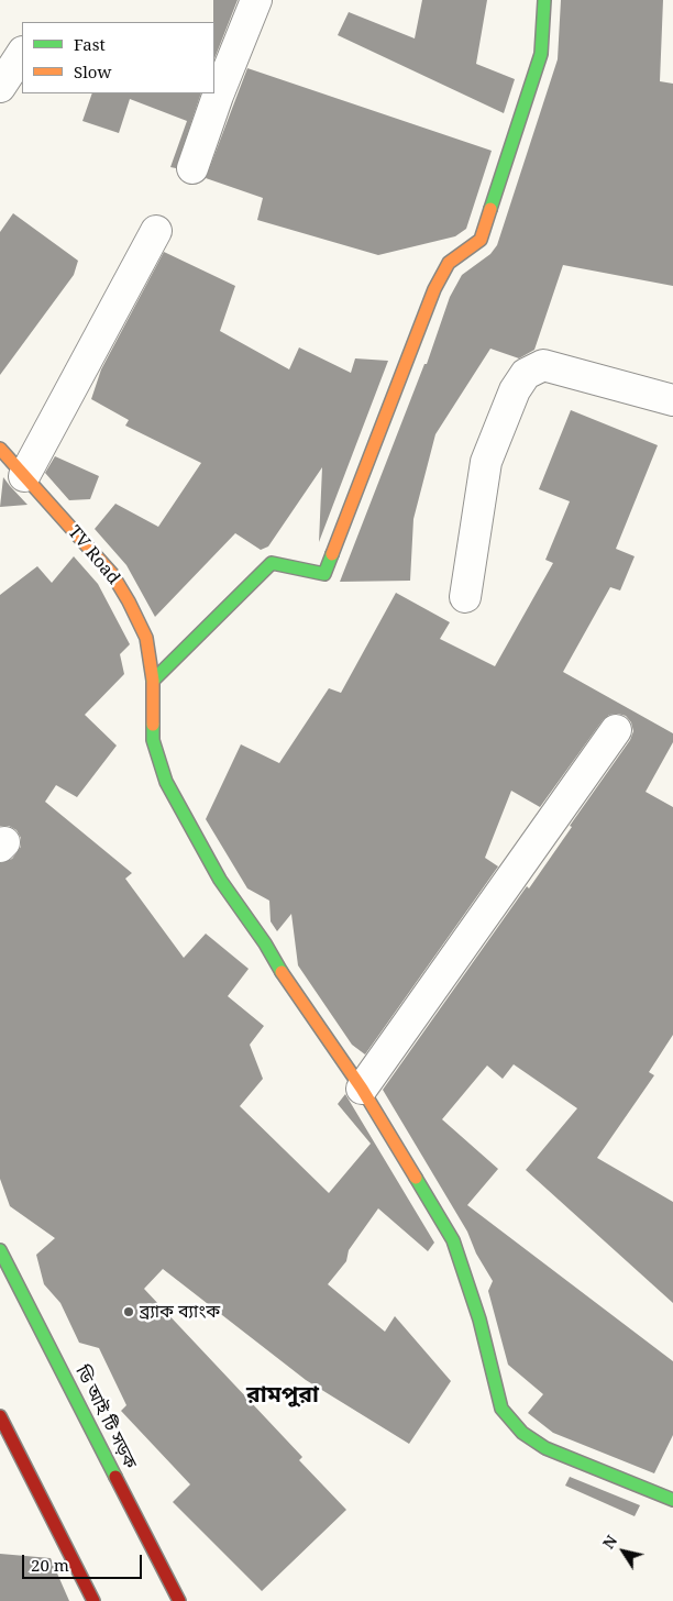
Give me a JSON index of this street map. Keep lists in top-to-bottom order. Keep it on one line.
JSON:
{"streets":{"street":["TV Road","ডি আই টি সড়ক"]},"districts":["রামপুরা"],"places":["ব্র্যাক ব্যাংক"],"legend":["Fast","Slow"],"scale_bar":"20 m","north":"top left"}
